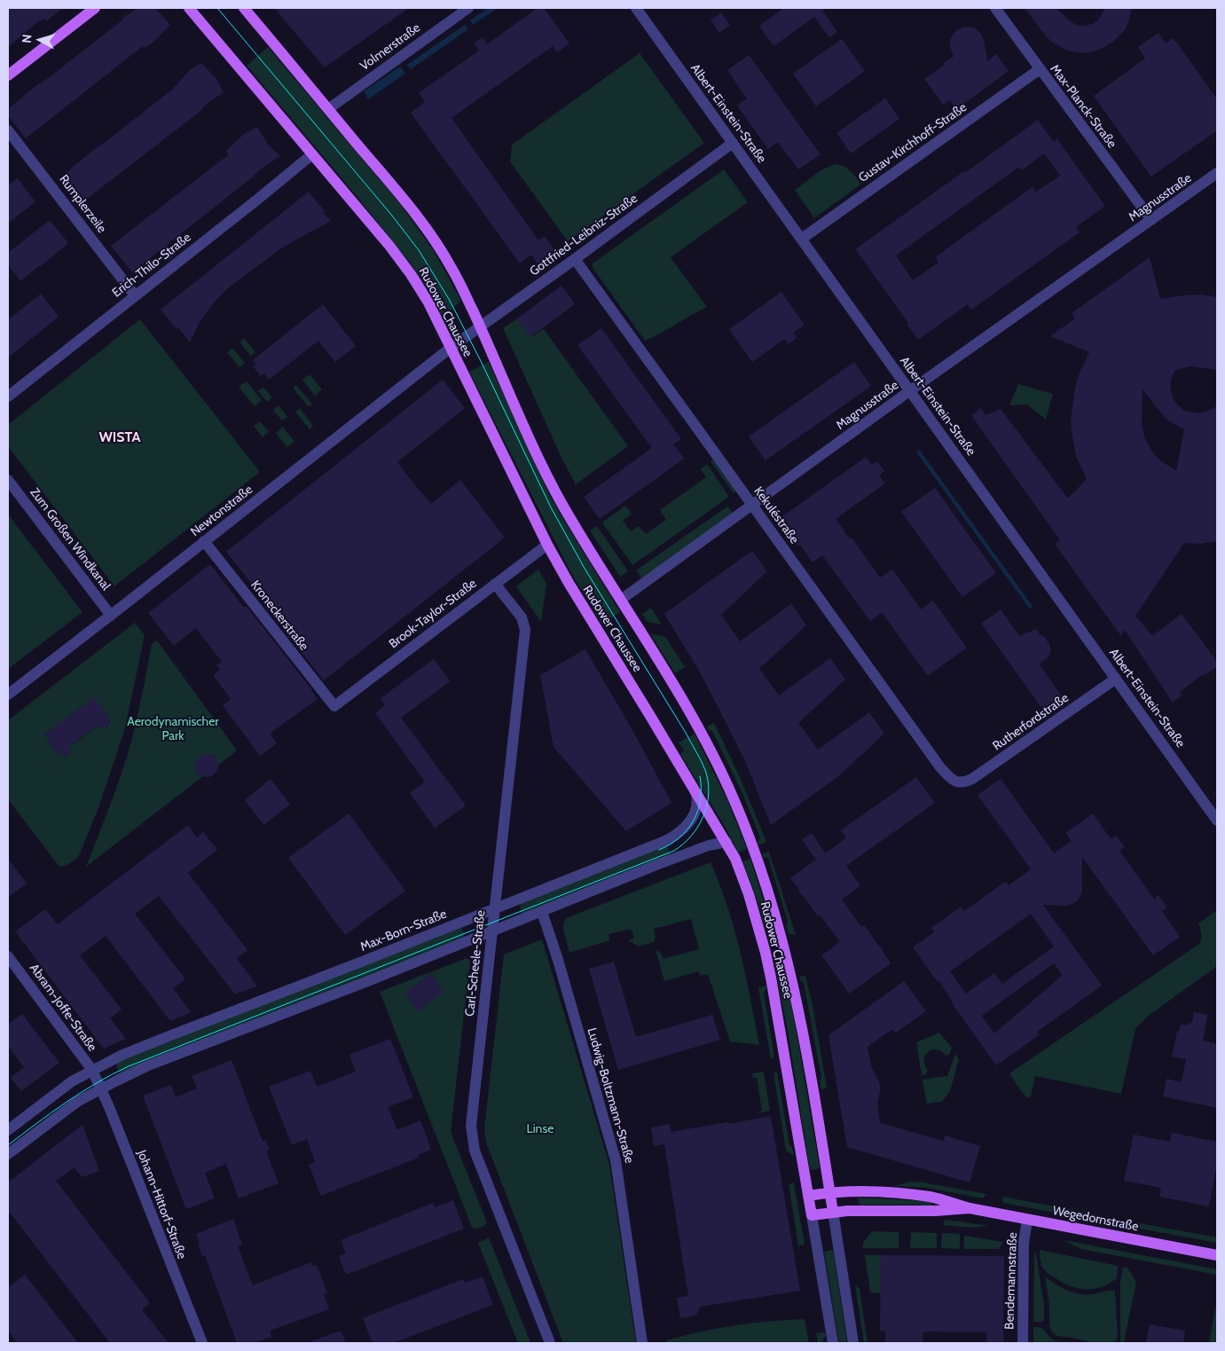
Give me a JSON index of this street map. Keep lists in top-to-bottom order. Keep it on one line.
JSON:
{"streets":{"main road":["Rudower Chaussee","Wegedornstraße"],"street":["Volmerstraße","Max-Planck-Straße","Albert-Einstein-Straße","Gustav-Kirchhoff-Straße","Magnusstraße","Rumplerzeile","Gottfried-Leibniz-Straße","Erich-Thilo-Straße","Newtonstraße","Kekuléstraße","Zum Großen Windkanal","Brook-Taylor-Straße","Kroneckerstraße","Rutherfordstraße","Max-Born-Straße","Carl-Scheele-Straße","Abram-Joffe-Straße","Ludwig-Boltzmann-Straße","Johann-Hittorf-Straße","Bendemannstraße"]},"crossings":[["Volmerstraße","Rudower Chaussee"],["Max-Planck-Straße","Gustav-Kirchhoff-Straße"],["Max-Planck-Straße","Magnusstraße"],["Albert-Einstein-Straße","Gustav-Kirchhoff-Straße"],["Albert-Einstein-Straße","Magnusstraße"],["Albert-Einstein-Straße","Gottfried-Leibniz-Straße"],["Albert-Einstein-Straße","Rutherfordstraße"],["Magnusstraße","Rudower Chaussee"],["Magnusstraße","Kekuléstraße"],["Rumplerzeile","Erich-Thilo-Straße"],["Gottfried-Leibniz-Straße","Rudower Chaussee"],["Gottfried-Leibniz-Straße","Newtonstraße"],["Gottfried-Leibniz-Straße","Kekuléstraße"],["Erich-Thilo-Straße","Rudower Chaussee"],["Rudower Chaussee","Newtonstraße"],["Rudower Chaussee","Brook-Taylor-Straße"],["Rudower Chaussee","Max-Born-Straße"],["Rudower Chaussee","Wegedornstraße"],["Newtonstraße","Zum Großen Windkanal"],["Newtonstraße","Kroneckerstraße"],["Kekuléstraße","Rutherfordstraße"],["Brook-Taylor-Straße","Kroneckerstraße"],["Brook-Taylor-Straße","Carl-Scheele-Straße"],["Max-Born-Straße","Carl-Scheele-Straße"],["Max-Born-Straße","Abram-Joffe-Straße"],["Max-Born-Straße","Johann-Hittorf-Straße"],["Abram-Joffe-Straße","Johann-Hittorf-Straße"],["Wegedornstraße","Bendemannstraße"]],"districts":["WISTA"],"parks":["Aerodynamischer Park","Linse"],"north":"left"}
